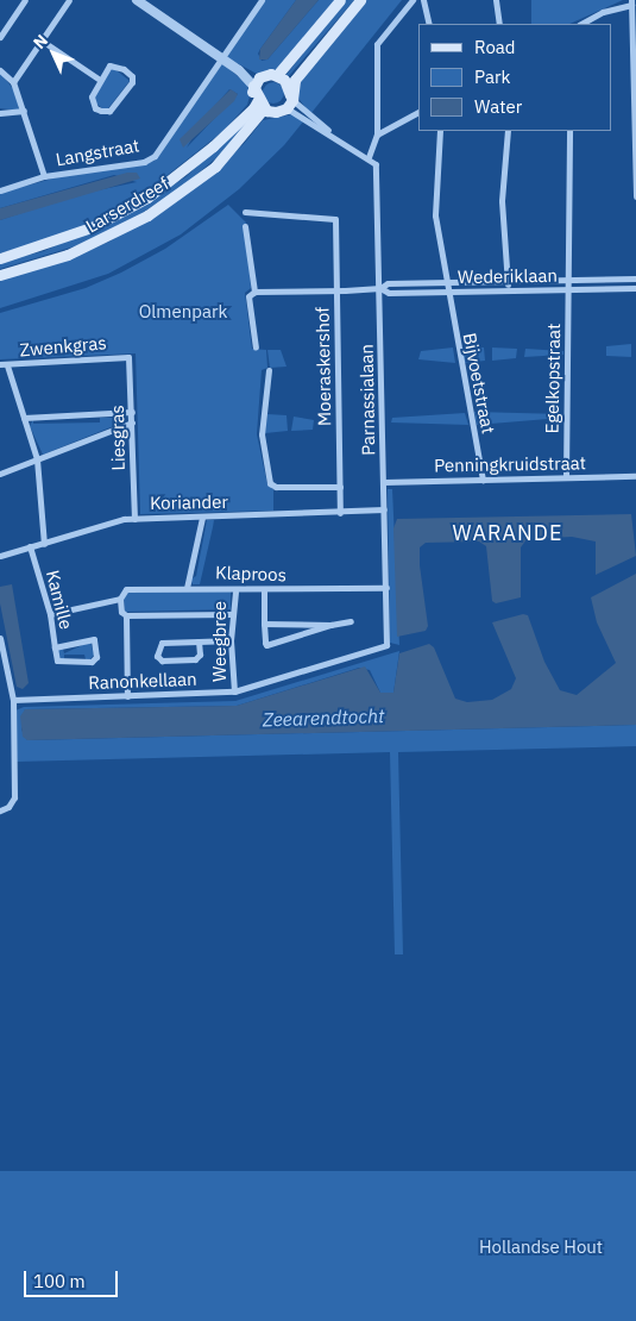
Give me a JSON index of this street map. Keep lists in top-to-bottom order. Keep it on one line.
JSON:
{"streets":{"main road":["Larserdreef"],"street":["Langstraat","Wederiklaan","Zwenkgras","Moeraskershof","Egelkopstraat","Bijvoetstraat","Parnassialaan","Liesgras","Penningkruidstraat","Koriander","Klaproos","Kamille","Weegbree","Ranonkellaan"]},"crossings":[["Wederiklaan","Moeraskershof"],["Wederiklaan","Egelkopstraat"],["Wederiklaan","Bijvoetstraat"],["Wederiklaan","Parnassialaan"],["Zwenkgras","Liesgras"],["Moeraskershof","Koriander"],["Egelkopstraat","Penningkruidstraat"],["Bijvoetstraat","Penningkruidstraat"],["Parnassialaan","Penningkruidstraat"],["Parnassialaan","Koriander"],["Parnassialaan","Klaproos"],["Parnassialaan","Ranonkellaan"],["Liesgras","Koriander"],["Koriander","Kamille"],["Klaproos","Kamille"],["Klaproos","Weegbree"],["Weegbree","Ranonkellaan"]],"districts":["WARANDE"],"water":["Zeearendtocht"],"parks":["Olmenpark","Hollandse Hout"],"legend":["Road","Park","Water"],"scale_bar":"100 m","north":"top left"}
